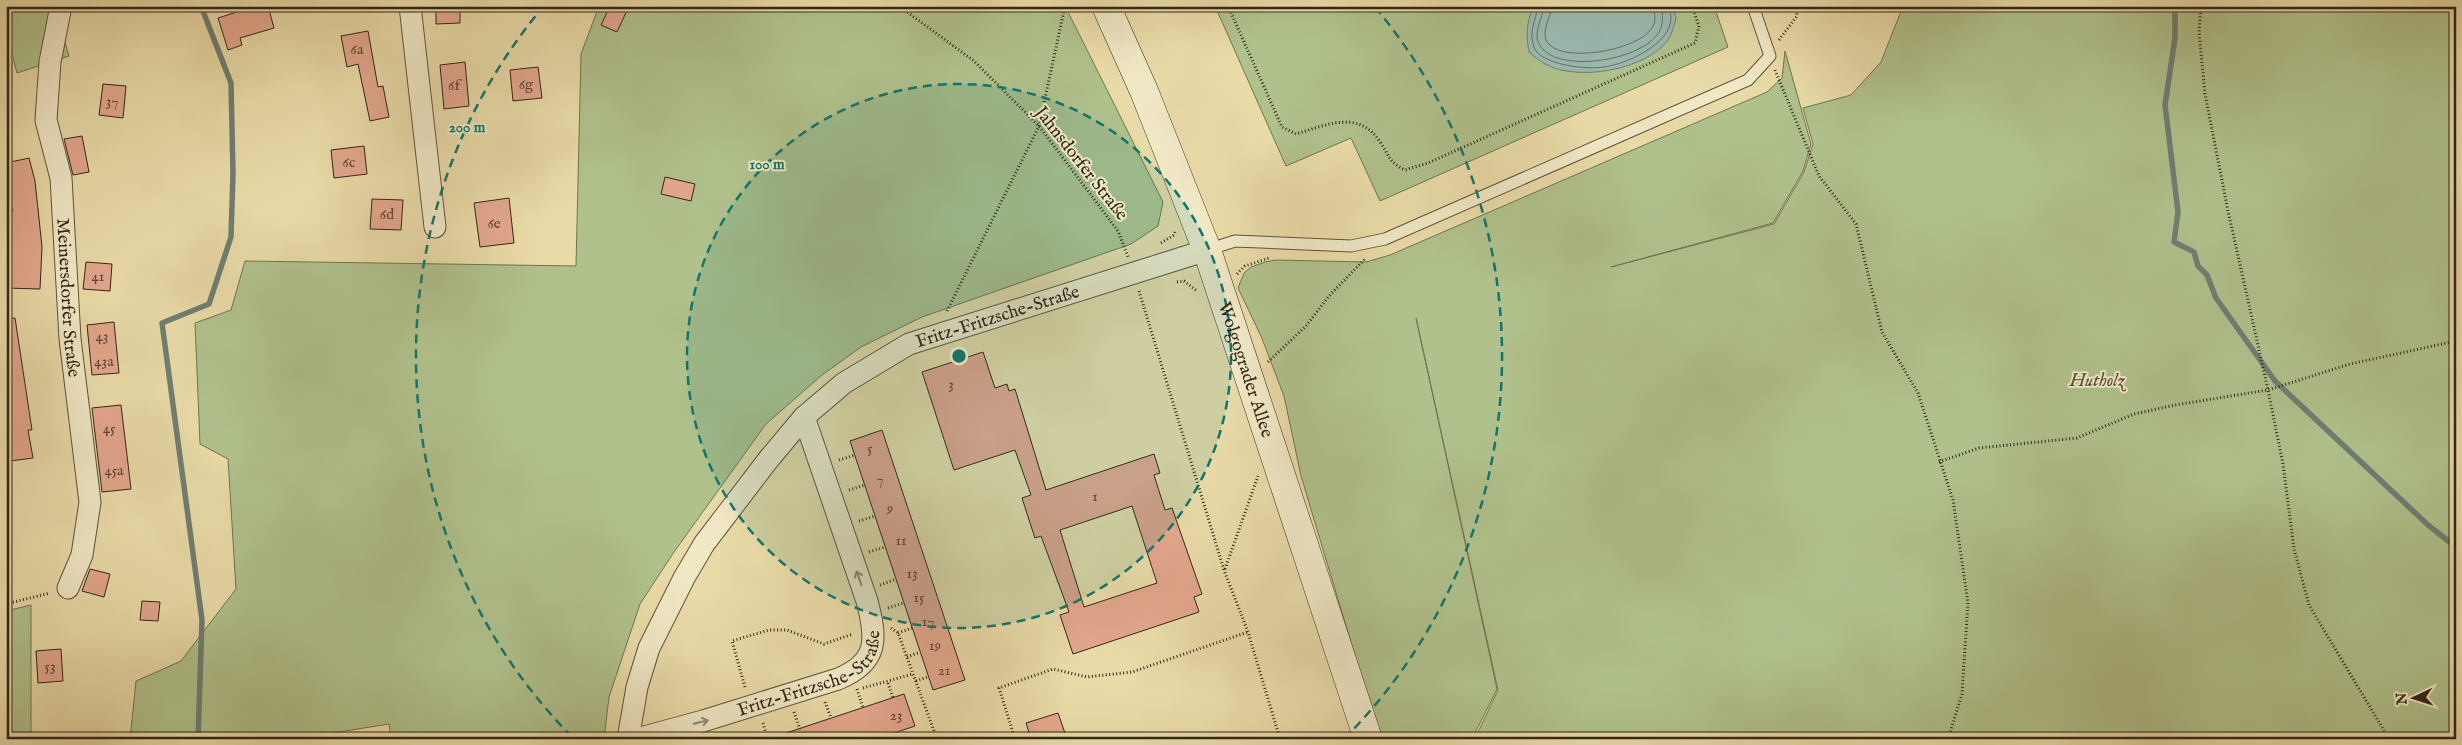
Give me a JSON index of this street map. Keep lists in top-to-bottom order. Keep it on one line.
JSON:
{"streets":{"main road":["Wolgograder Allee"],"street":["Meinersdorfer Straße","Fritz-Fritzsche-Straße"],"path":["Jahnsdorfer Straße"]},"crossings":[["Jahnsdorfer Straße","Fritz-Fritzsche-Straße"],["Fritz-Fritzsche-Straße","Wolgograder Allee"]],"parks":["Hutholz"],"house_numbers":["6a","6g","6f","37","6c","6d","6e","41","43","43a","3","45","5","45a","7","1","9","11","13","15","17","19","53","21","23"],"north":"left","rings":["200 m","100 m"]}
